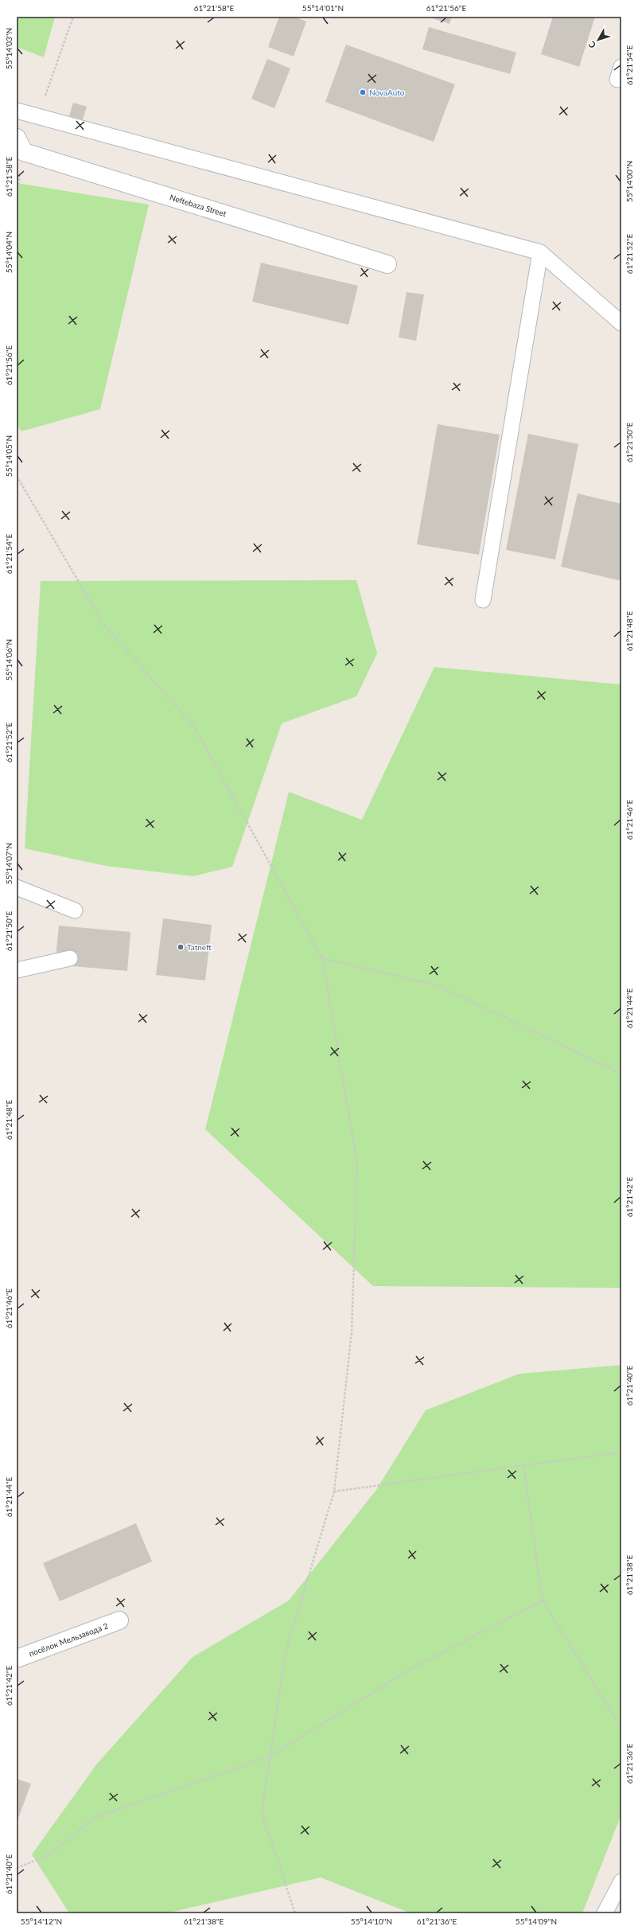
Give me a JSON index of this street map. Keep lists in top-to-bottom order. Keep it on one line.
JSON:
{"streets":{"street":["Neftebaza Street","посёлок Мельзавода 2"]},"places":["NovaAuto","Tatneft"],"north":"bottom left","coordinates":["61°21'58\"E","55°14'01\"N","61°21'56\"E","55°14'03\"N","61°21'54\"E","55°14'00\"N","55°14'04\"N","61°21'52\"E","61°21'50\"E","55°14'05\"N","61°21'48\"E","55°14'06\"N","61°21'46\"E","55°14'07\"N","61°21'44\"E","61°21'42\"E","61°21'40\"E","61°21'38\"E","61°21'36\"E","55°14'12\"N","55°14'10\"N","55°14'09\"N"]}
